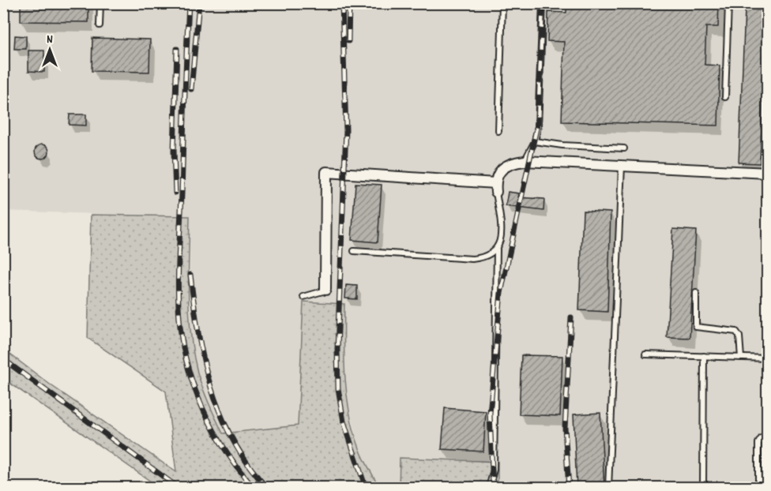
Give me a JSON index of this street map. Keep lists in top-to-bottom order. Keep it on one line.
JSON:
{"north":"top"}
